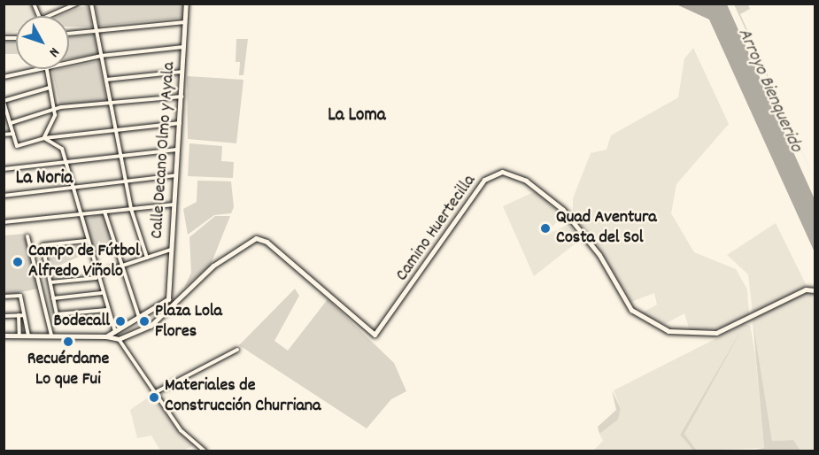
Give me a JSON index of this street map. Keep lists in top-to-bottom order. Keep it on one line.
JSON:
{"streets":{"street":["Calle Decano Olmo y Ayala","Camino Huertecilla"]},"districts":["La Loma","La Noria"],"water":["Arroyo Bienquerido"],"places":["Quad Aventura Costa del Sol","Campo de Fútbol Alfredo Viñolo","Bodecall","Plaza Lola Flores","Recuérdame Lo que Fui","Materiales de Construcción Churriana"],"north":"bottom right"}
